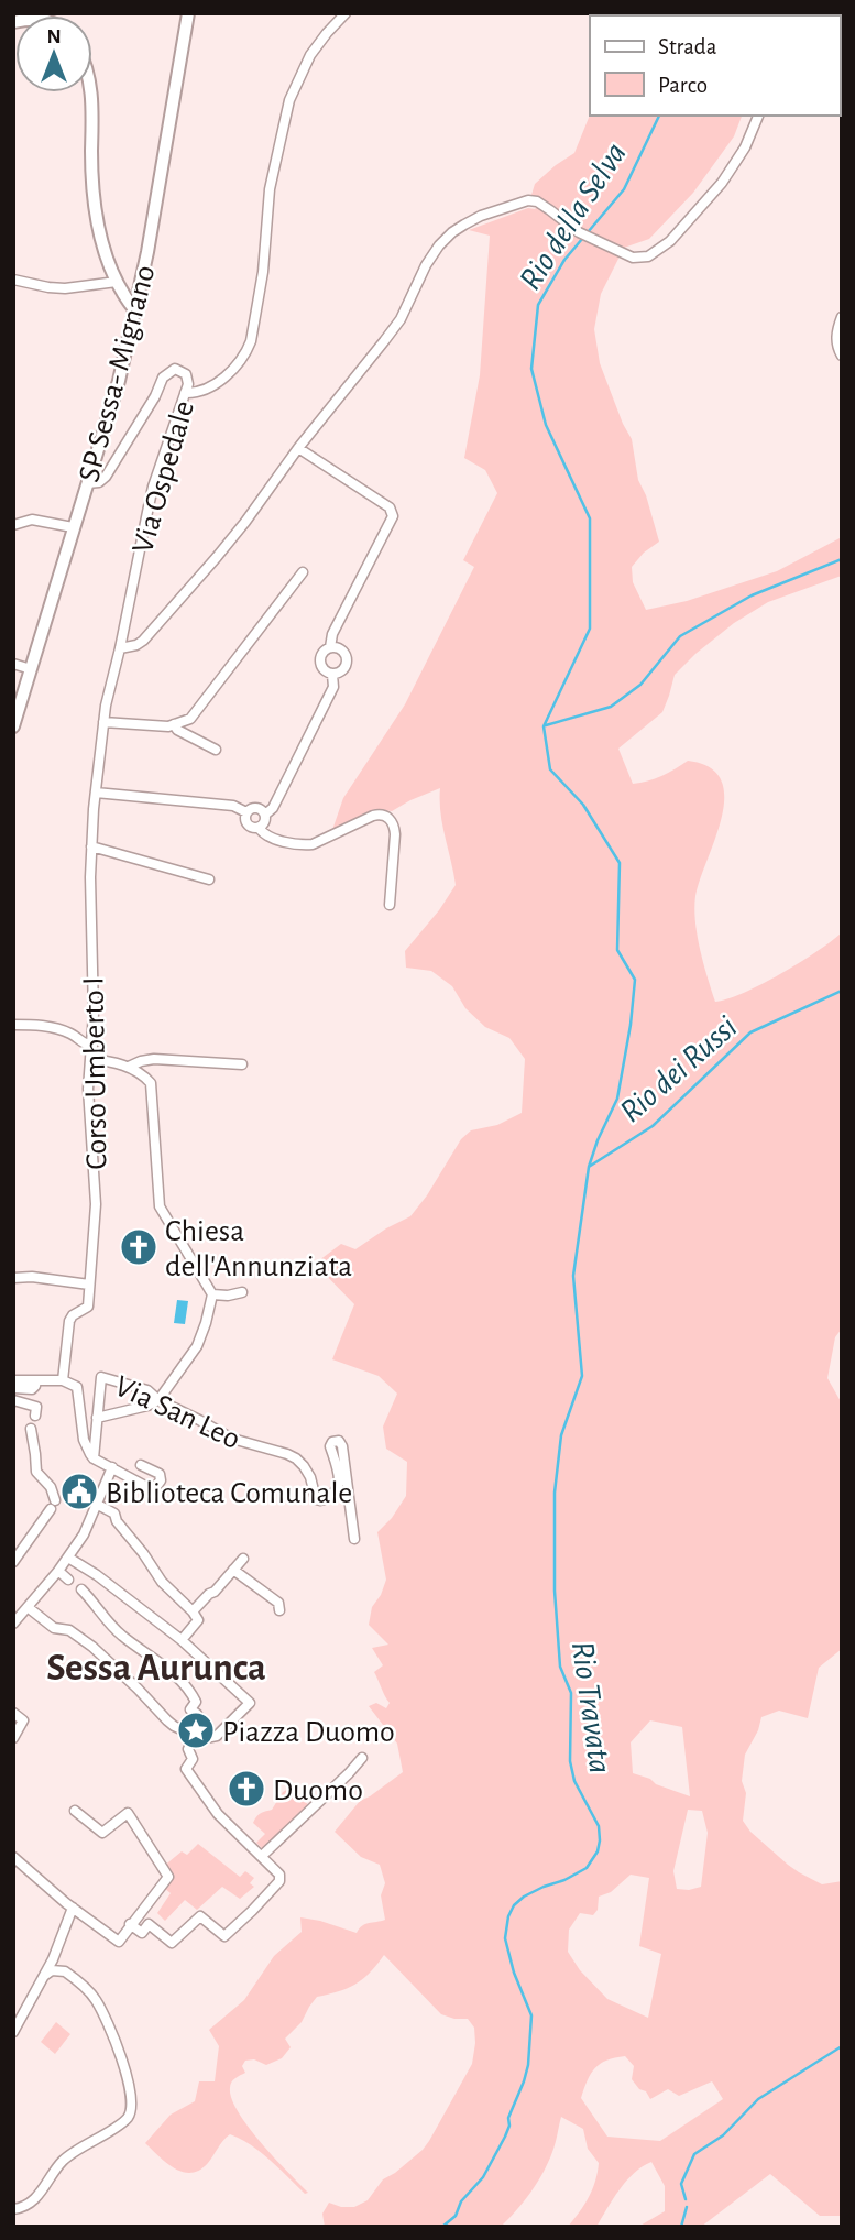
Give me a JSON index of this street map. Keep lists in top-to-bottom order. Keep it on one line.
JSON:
{"streets":{"street":["SP Sessa- Mignano","Via Ospedale","Corso Umberto I","Via San Leo"]},"crossings":[["SP Sessa- Mignano","Via Ospedale"],["Via Ospedale","Corso Umberto I"]],"districts":["Sessa Aurunca"],"water":["Rio della Selva","Rio dei Russi","Rio Travata"],"places":{"church":["Chiesa dell'Annunziata","Duomo"],"public building":["Biblioteca Comunale"],"place":["Piazza Duomo"]},"legend":["Strada","Parco"],"north":"top"}
